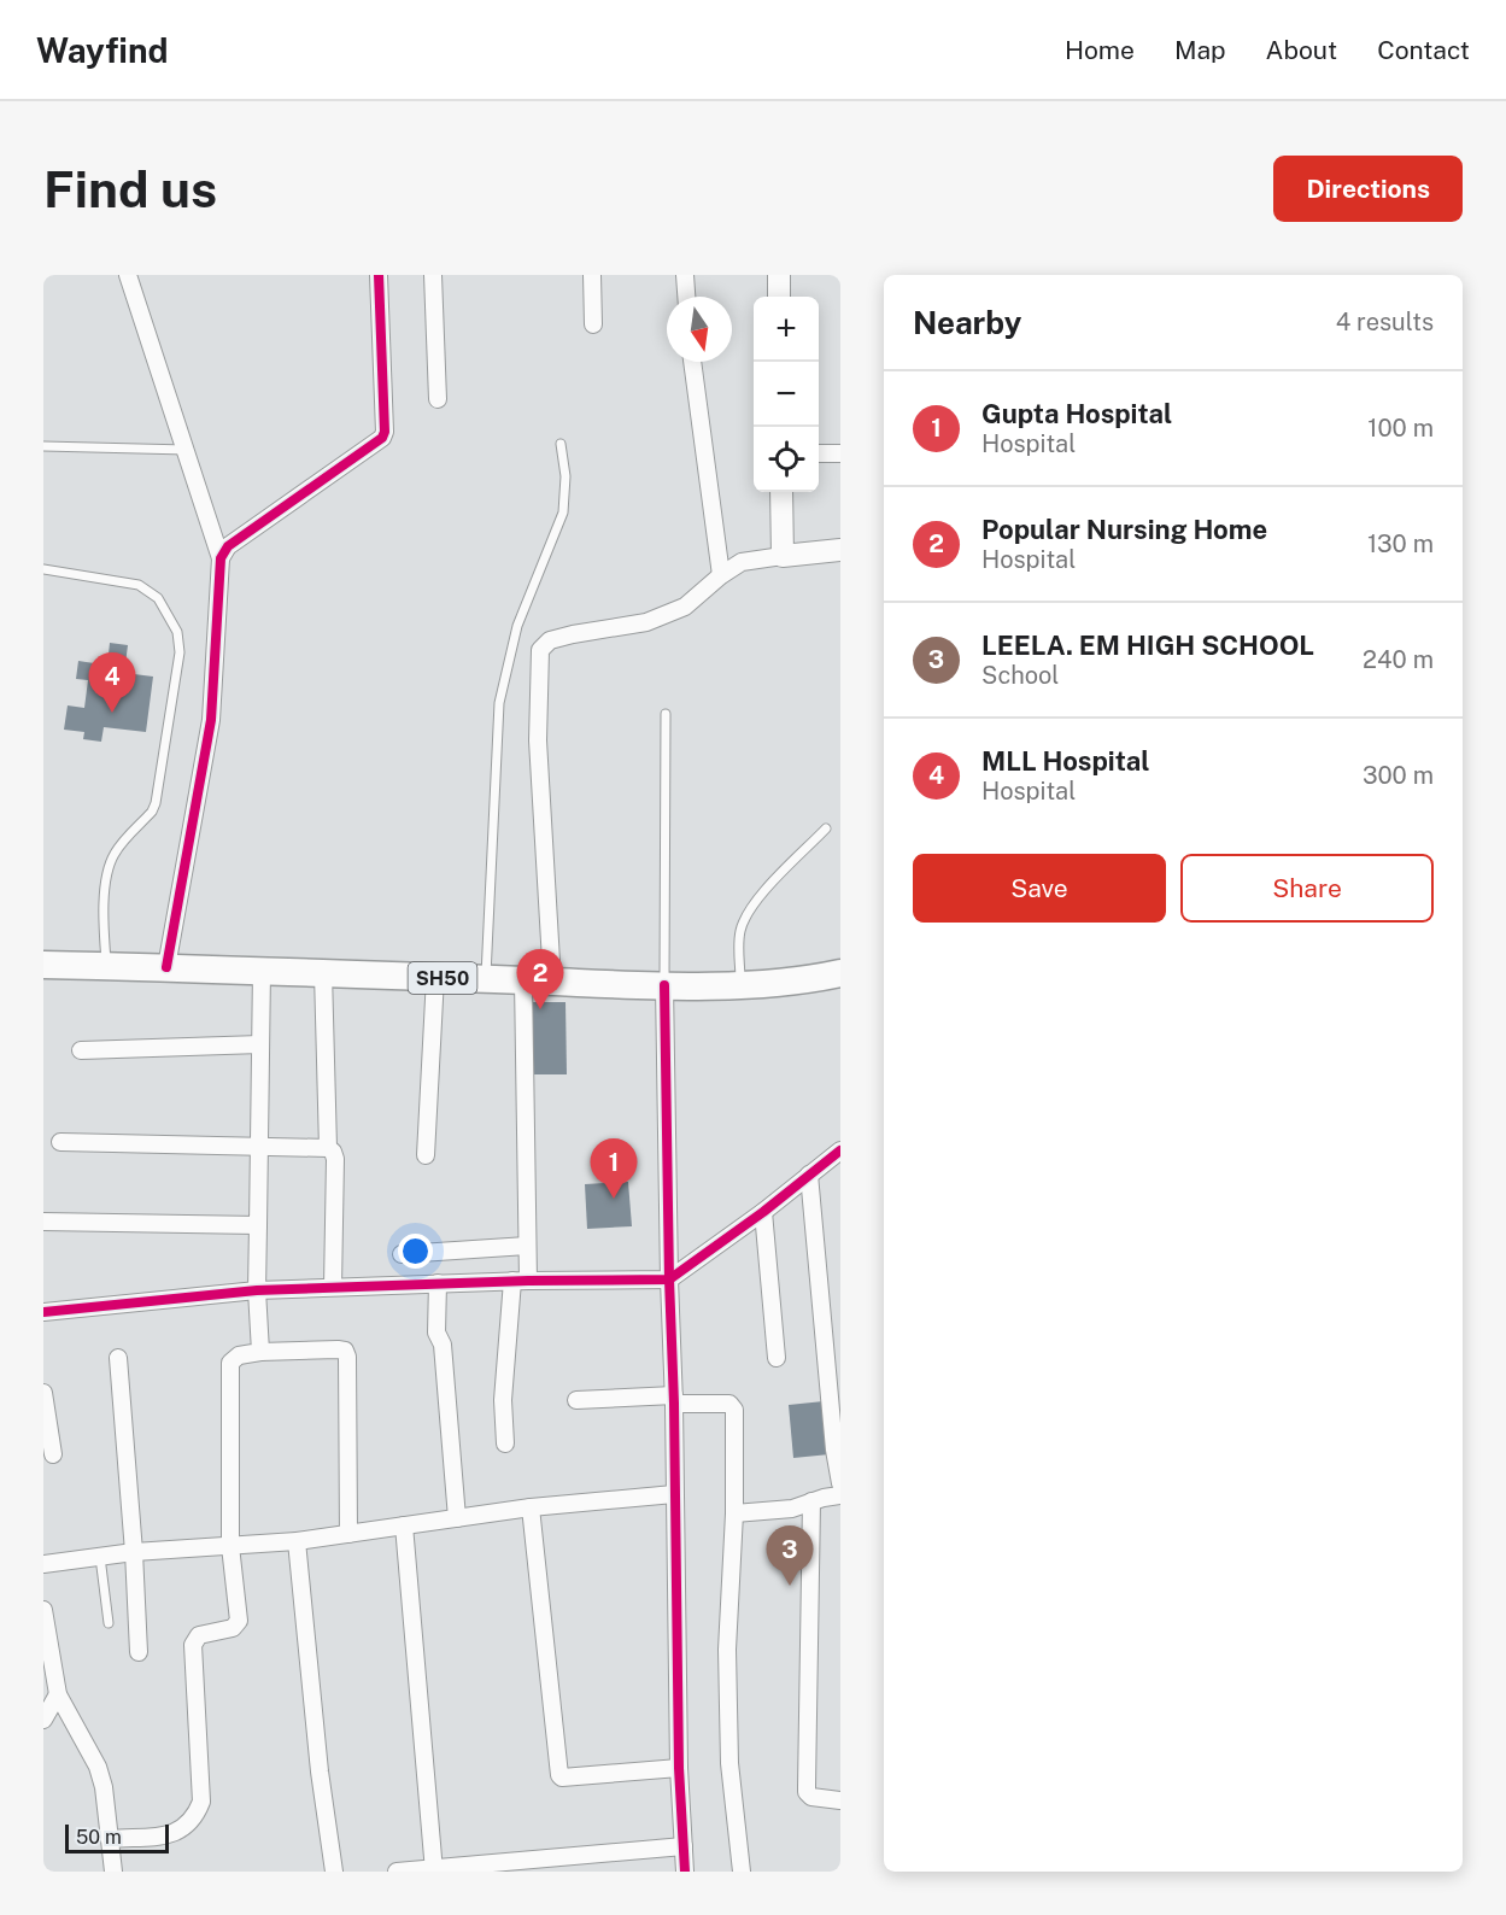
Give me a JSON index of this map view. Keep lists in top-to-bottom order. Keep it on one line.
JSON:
{"streets":{"main road":["SH50"]},"scale_bar":"50 m","north":"bottom","page":{"header":"Wayfind","nav":["Home","Map","About","Contact"],"buttons":["Directions",["Save","Share"]],"title":"Find us","heading":["Nearby","4 results"],"map_buttons":["+","−"],"list":[{"mark":"1","name":"Gupta Hospital","note":"Hospital","value":"100 m"},{"mark":"2","name":"Popular Nursing Home","note":"Hospital","value":"130 m"},{"mark":"3","name":"LEELA. EM HIGH SCHOOL","note":"School","value":"240 m"},{"mark":"4","name":"MLL Hospital","note":"Hospital","value":"300 m"}],"pins":["4","2","1","3"],"scale":"50 m"}}
